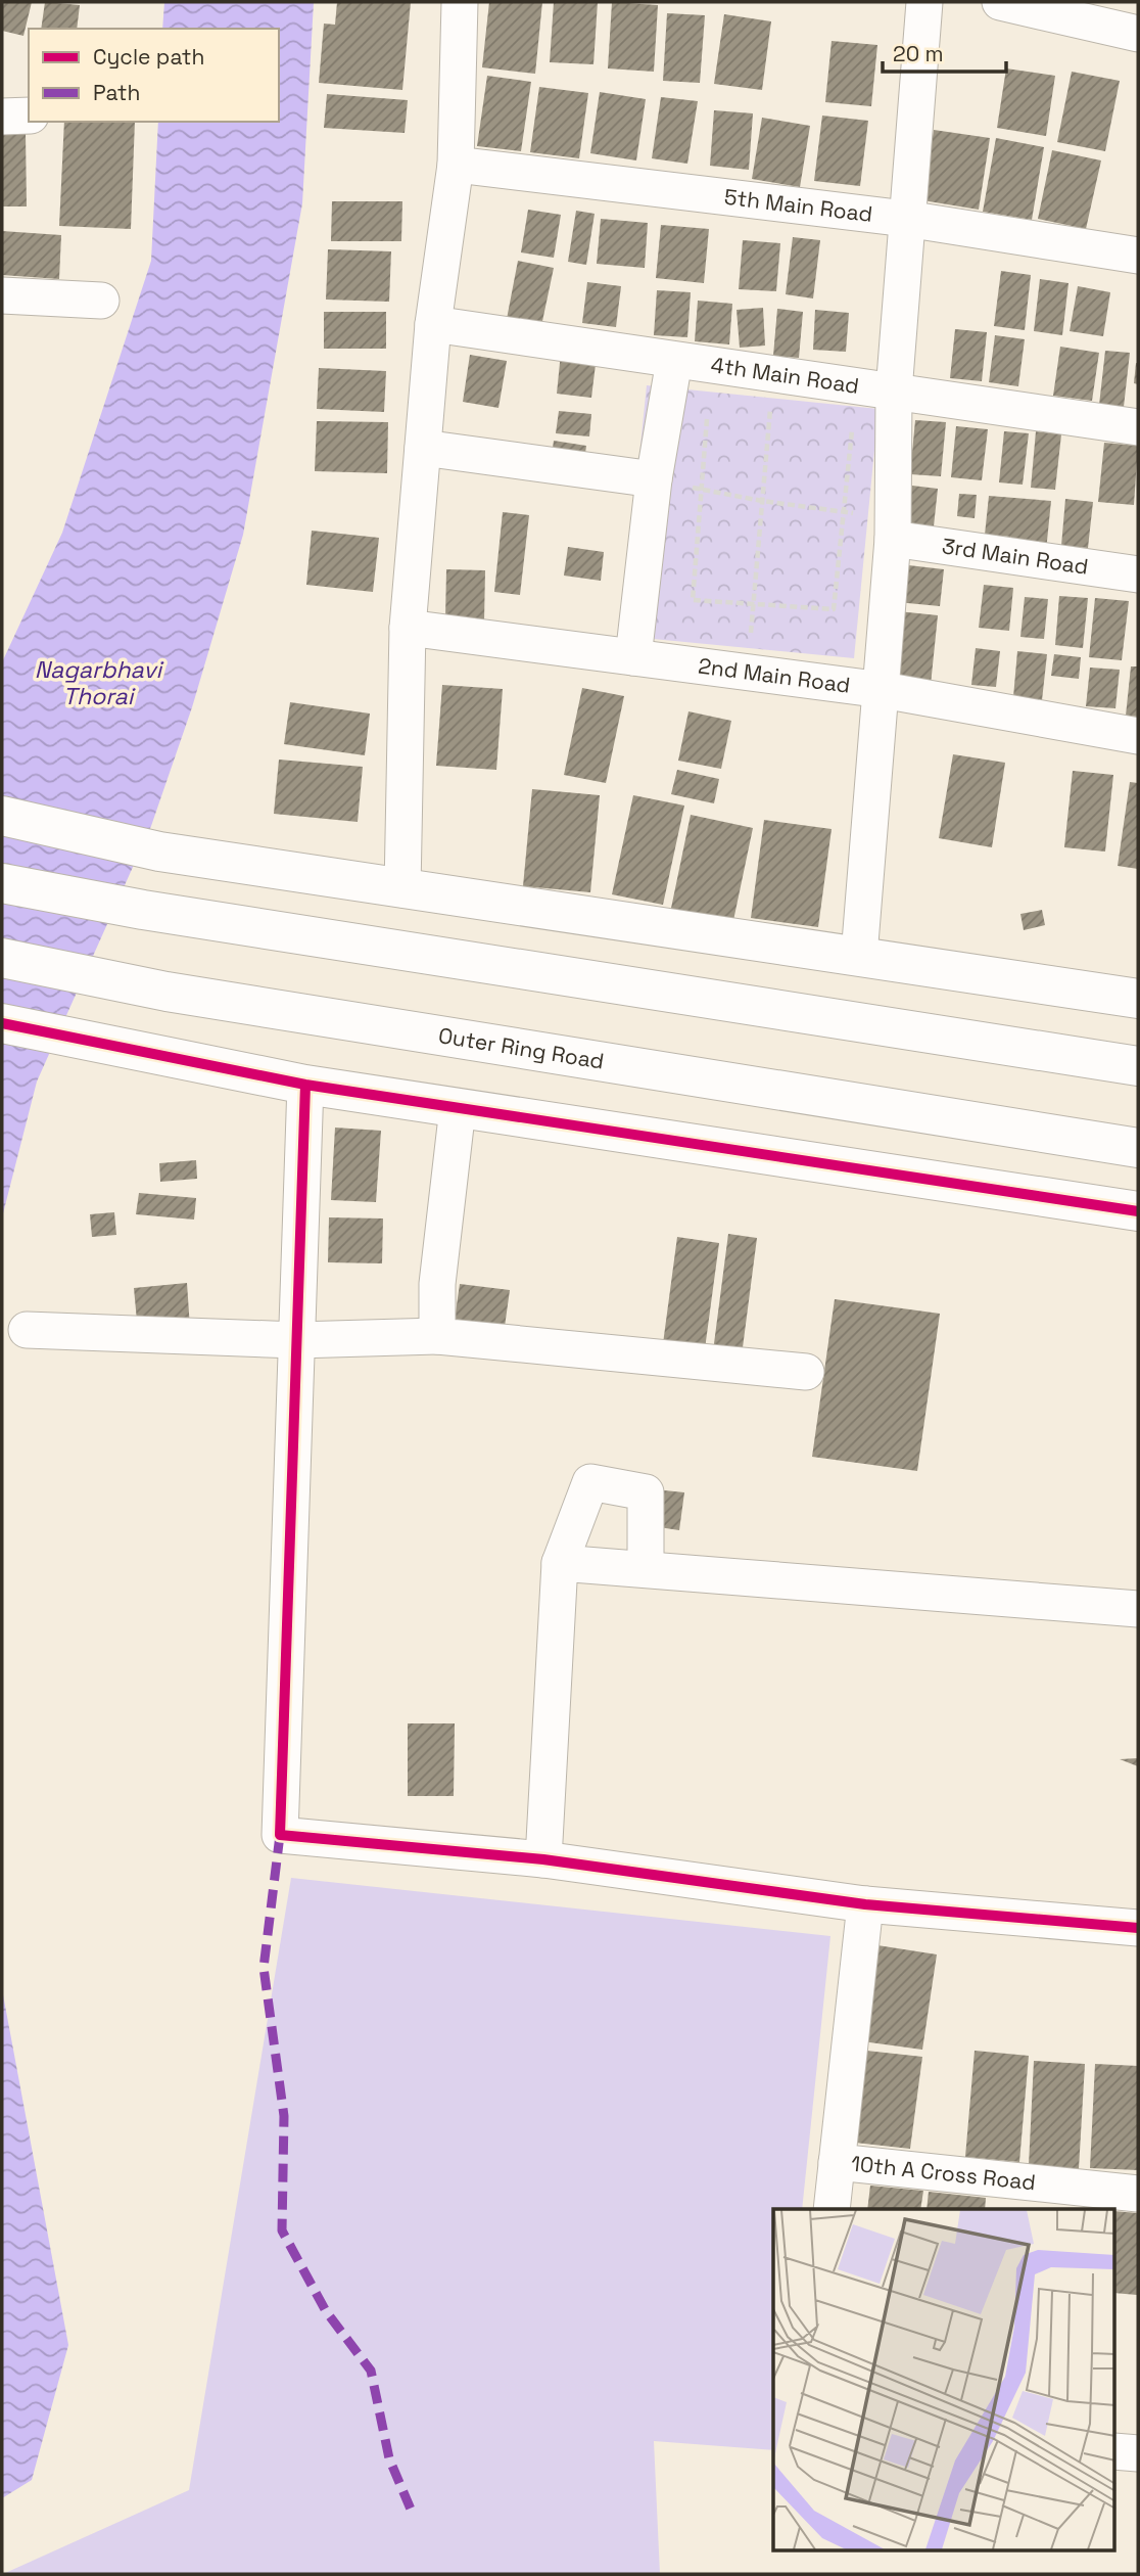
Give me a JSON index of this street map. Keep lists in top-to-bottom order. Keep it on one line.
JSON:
{"streets":{"main road":["Outer Ring Road"],"street":["5th Main Road","4th Main Road","3rd Main Road","2nd Main Road","10th A Cross Road"]},"water":["Nagarbhavi Thorai"],"legend":["Cycle path","Path"],"scale_bar":"20 m"}
